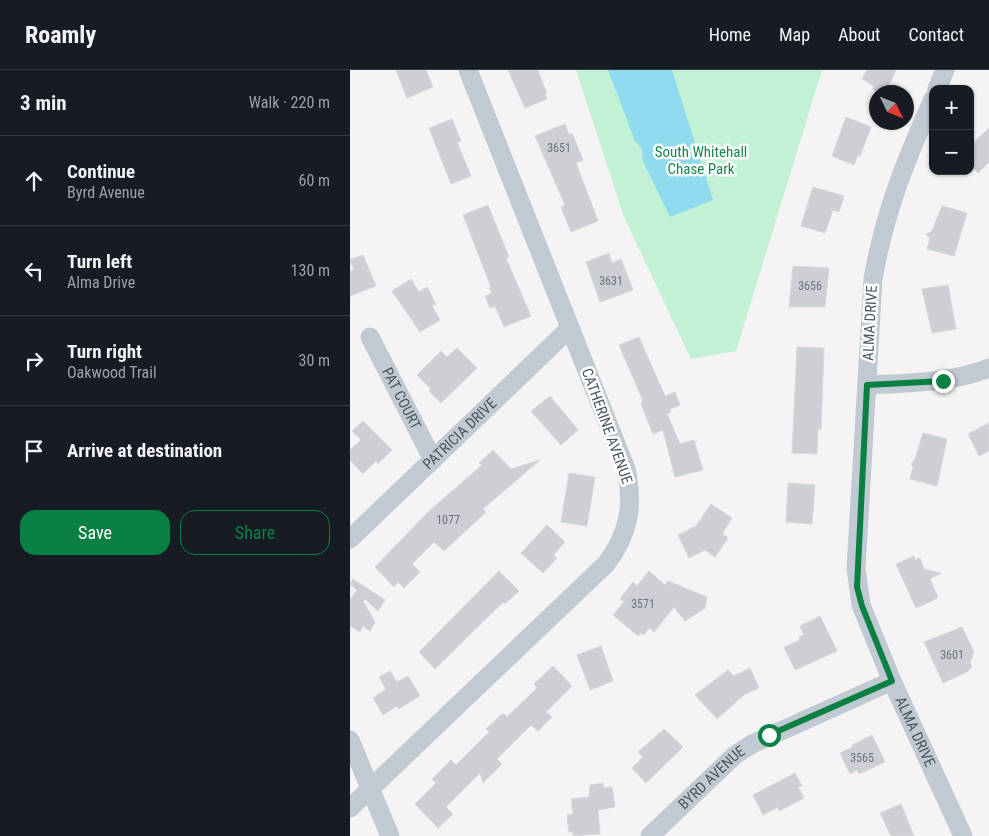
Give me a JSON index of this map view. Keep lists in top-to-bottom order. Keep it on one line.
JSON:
{"streets":{"street":["ALMA DRIVE","PAT COURT","CATHERINE AVENUE","PATRICIA DRIVE","BYRD AVENUE"]},"crossings":[["ALMA DRIVE","BYRD AVENUE"],["PAT COURT","PATRICIA DRIVE"],["CATHERINE AVENUE","PATRICIA DRIVE"]],"parks":["South Whitehall Chase Park"],"house_numbers":["3651","3631","3656","1077","3571","3601","3565"],"north":"bottom right","page":{"header":"Roamly","nav":["Home","Map","About","Contact"],"heading":["3 min","Walk · 220 m"],"map_buttons":["+","−"],"list":[["Continue","Byrd Avenue","60 m"],["Turn left","Alma Drive","130 m"],["Turn right","Oakwood Trail","30 m"],"Arrive at destination"],"buttons":["Save","Share"]}}
